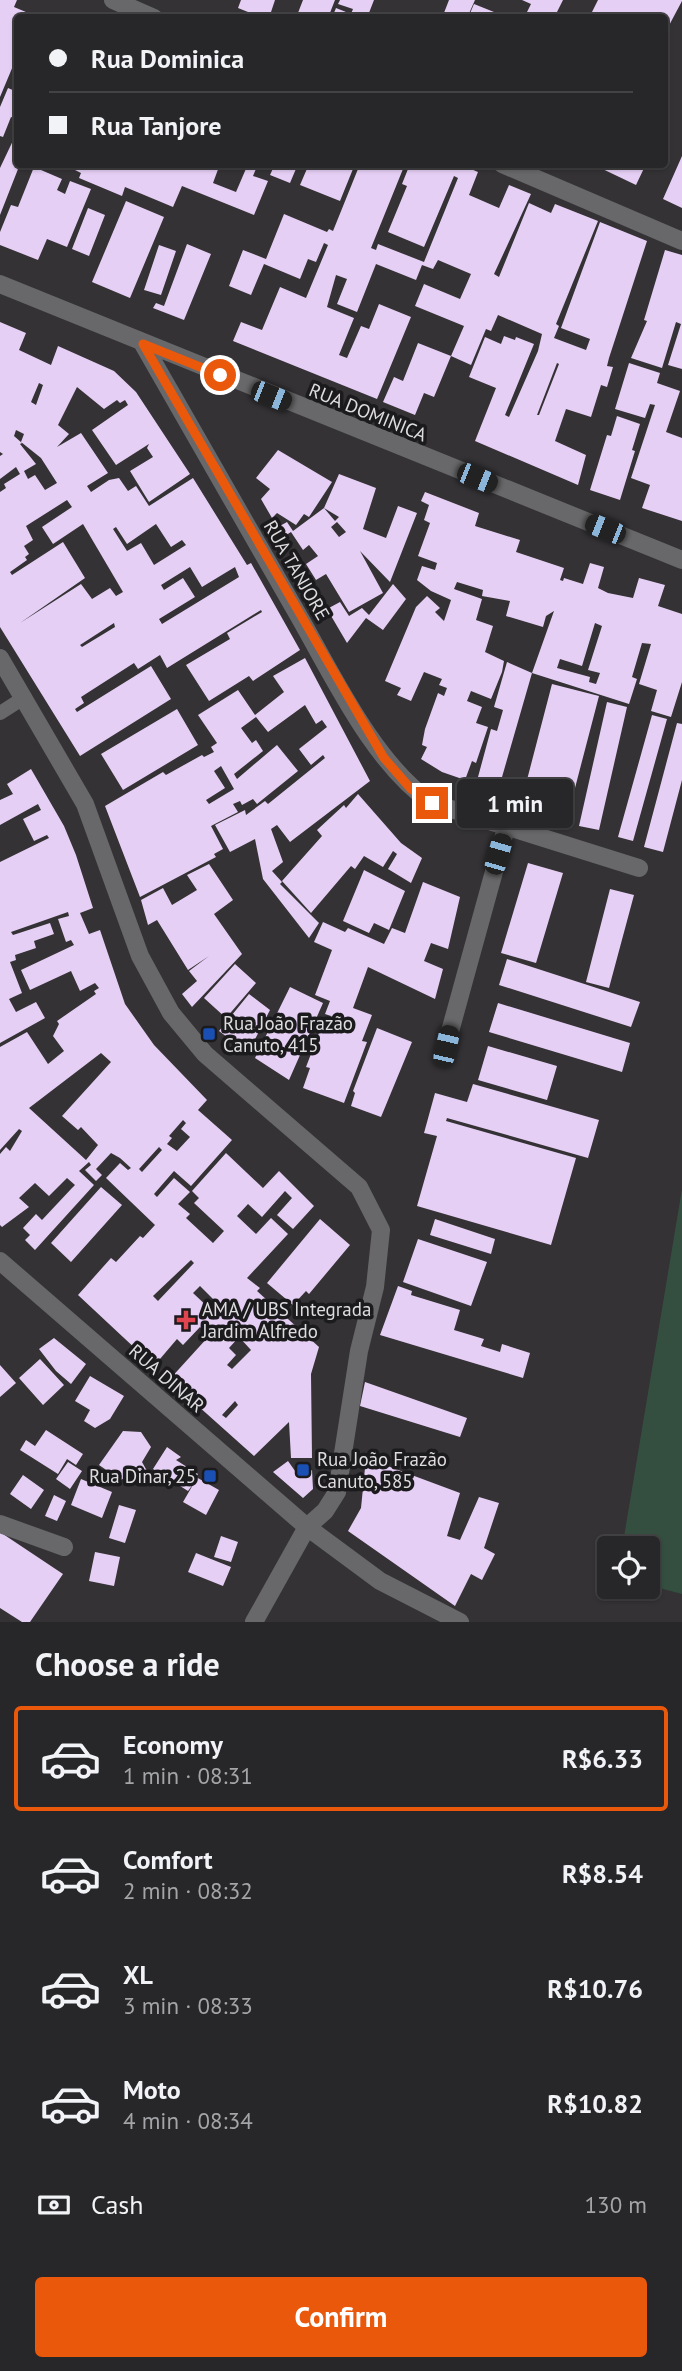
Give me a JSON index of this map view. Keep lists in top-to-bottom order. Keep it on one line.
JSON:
{"streets":{"street":["RUA DOMINICA","RUA TANJORE","RUA DINAR"]},"crossings":[["RUA DOMINICA","RUA TANJORE"]],"places":{"transit":["Rua João Frazão Canuto, 415","Rua João Frazão Canuto, 585","Rua Dinar, 25"],"health":["AMA / UBS Integrada Jardim Alfredo"]},"page":{"banner":["Rua Dominica","Rua Tanjore"],"bubble":"1 min","heading":"Choose a ride","list":[{"name":"Economy","note":"1 min · 08:31","value":"R$6.33"},{"name":"Comfort","note":"2 min · 08:32","value":"R$8.54"},{"name":"XL","note":"3 min · 08:33","value":"R$10.76"},{"name":"Moto","note":"4 min · 08:34","value":"R$10.82"}],"pay":["Cash","130 m"],"buttons":"Confirm"}}
